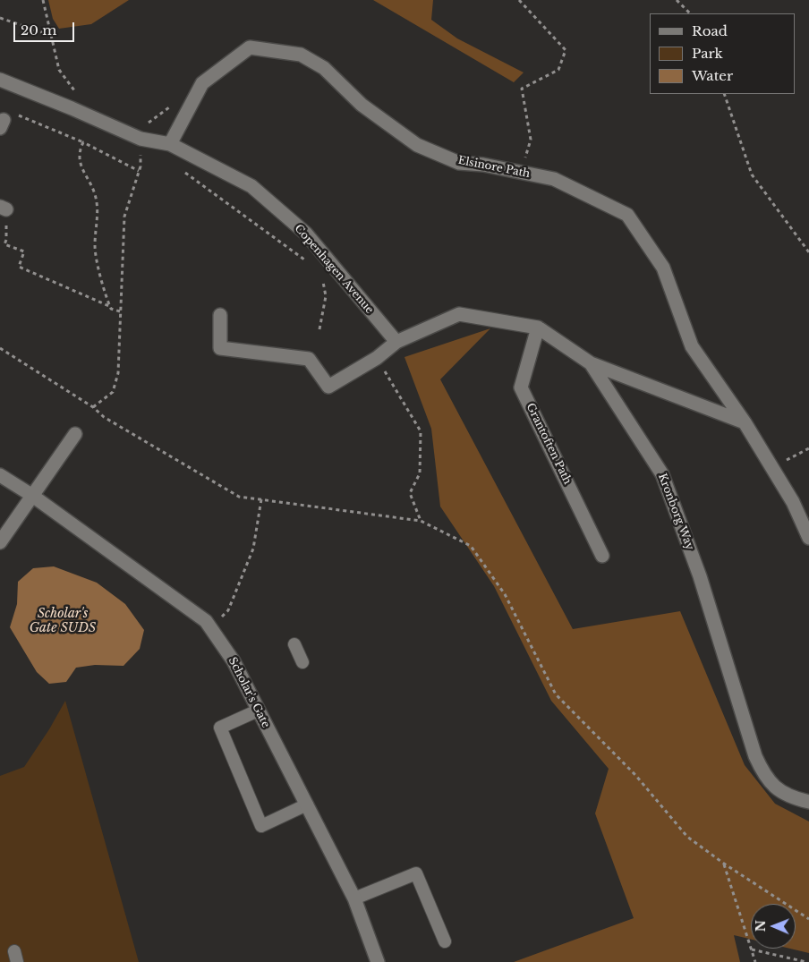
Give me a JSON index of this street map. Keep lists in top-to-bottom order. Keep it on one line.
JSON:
{"streets":{"street":["Elsinore Path","Copenhagen Avenue","Grantoften Path","Kronborg Way","Scholar's Gate"]},"crossings":[["Elsinore Path","Copenhagen Avenue"],["Copenhagen Avenue","Kronborg Way"],["Grantoften Path","Kronborg Way"]],"water":["Scholar's Gate SUDS"],"legend":["Road","Park","Water"],"scale_bar":"20 m","north":"left"}
